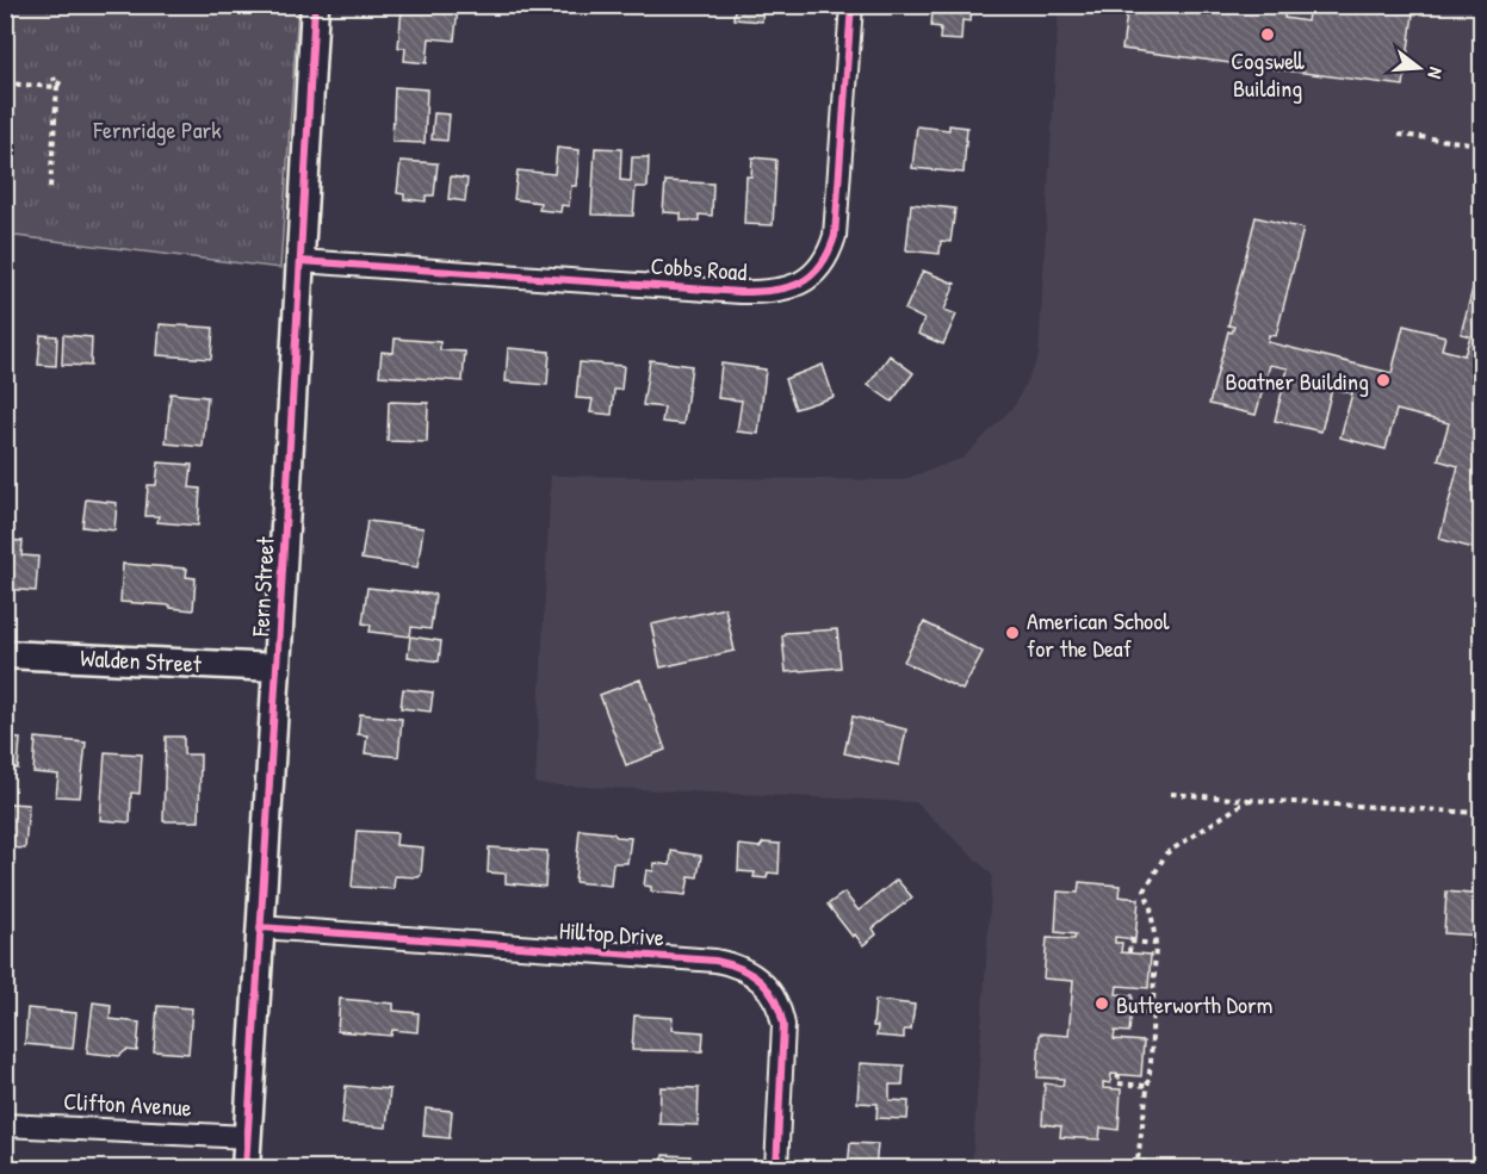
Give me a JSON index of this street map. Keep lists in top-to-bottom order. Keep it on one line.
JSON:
{"streets":{"street":["Cobbs Road","Fern Street","Walden Street","Hilltop Drive","Clifton Avenue"]},"crossings":[["Cobbs Road","Fern Street"],["Fern Street","Walden Street"],["Fern Street","Hilltop Drive"],["Fern Street","Clifton Avenue"]],"parks":["Fernridge Park"],"places":["Cogswell Building","Boatner Building","American School for the Deaf","Butterworth Dorm"],"north":"right"}
